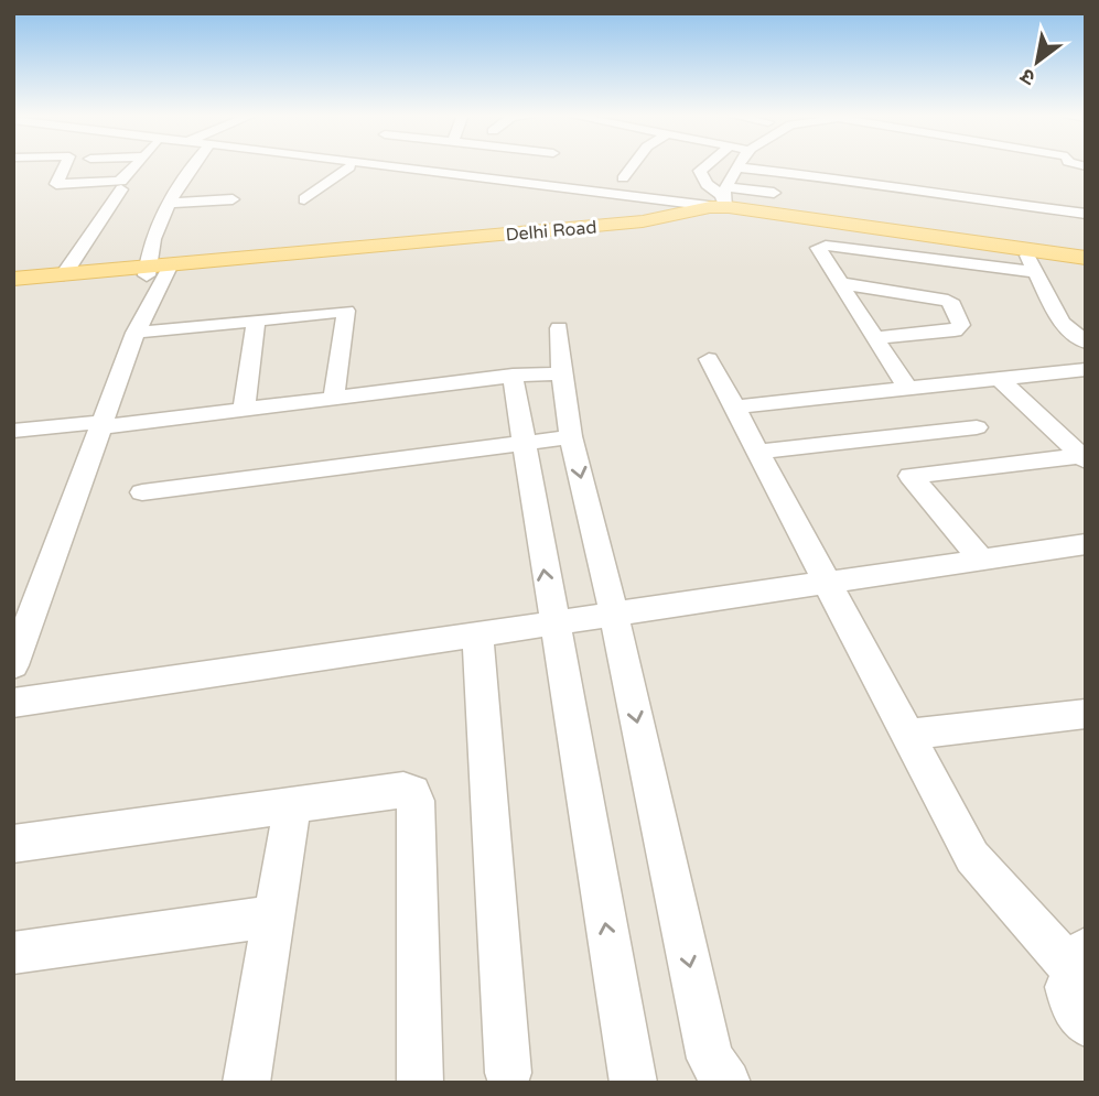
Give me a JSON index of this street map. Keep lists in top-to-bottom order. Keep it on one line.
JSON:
{"streets":{"main road":["Delhi Road"]},"north":"bottom left"}
